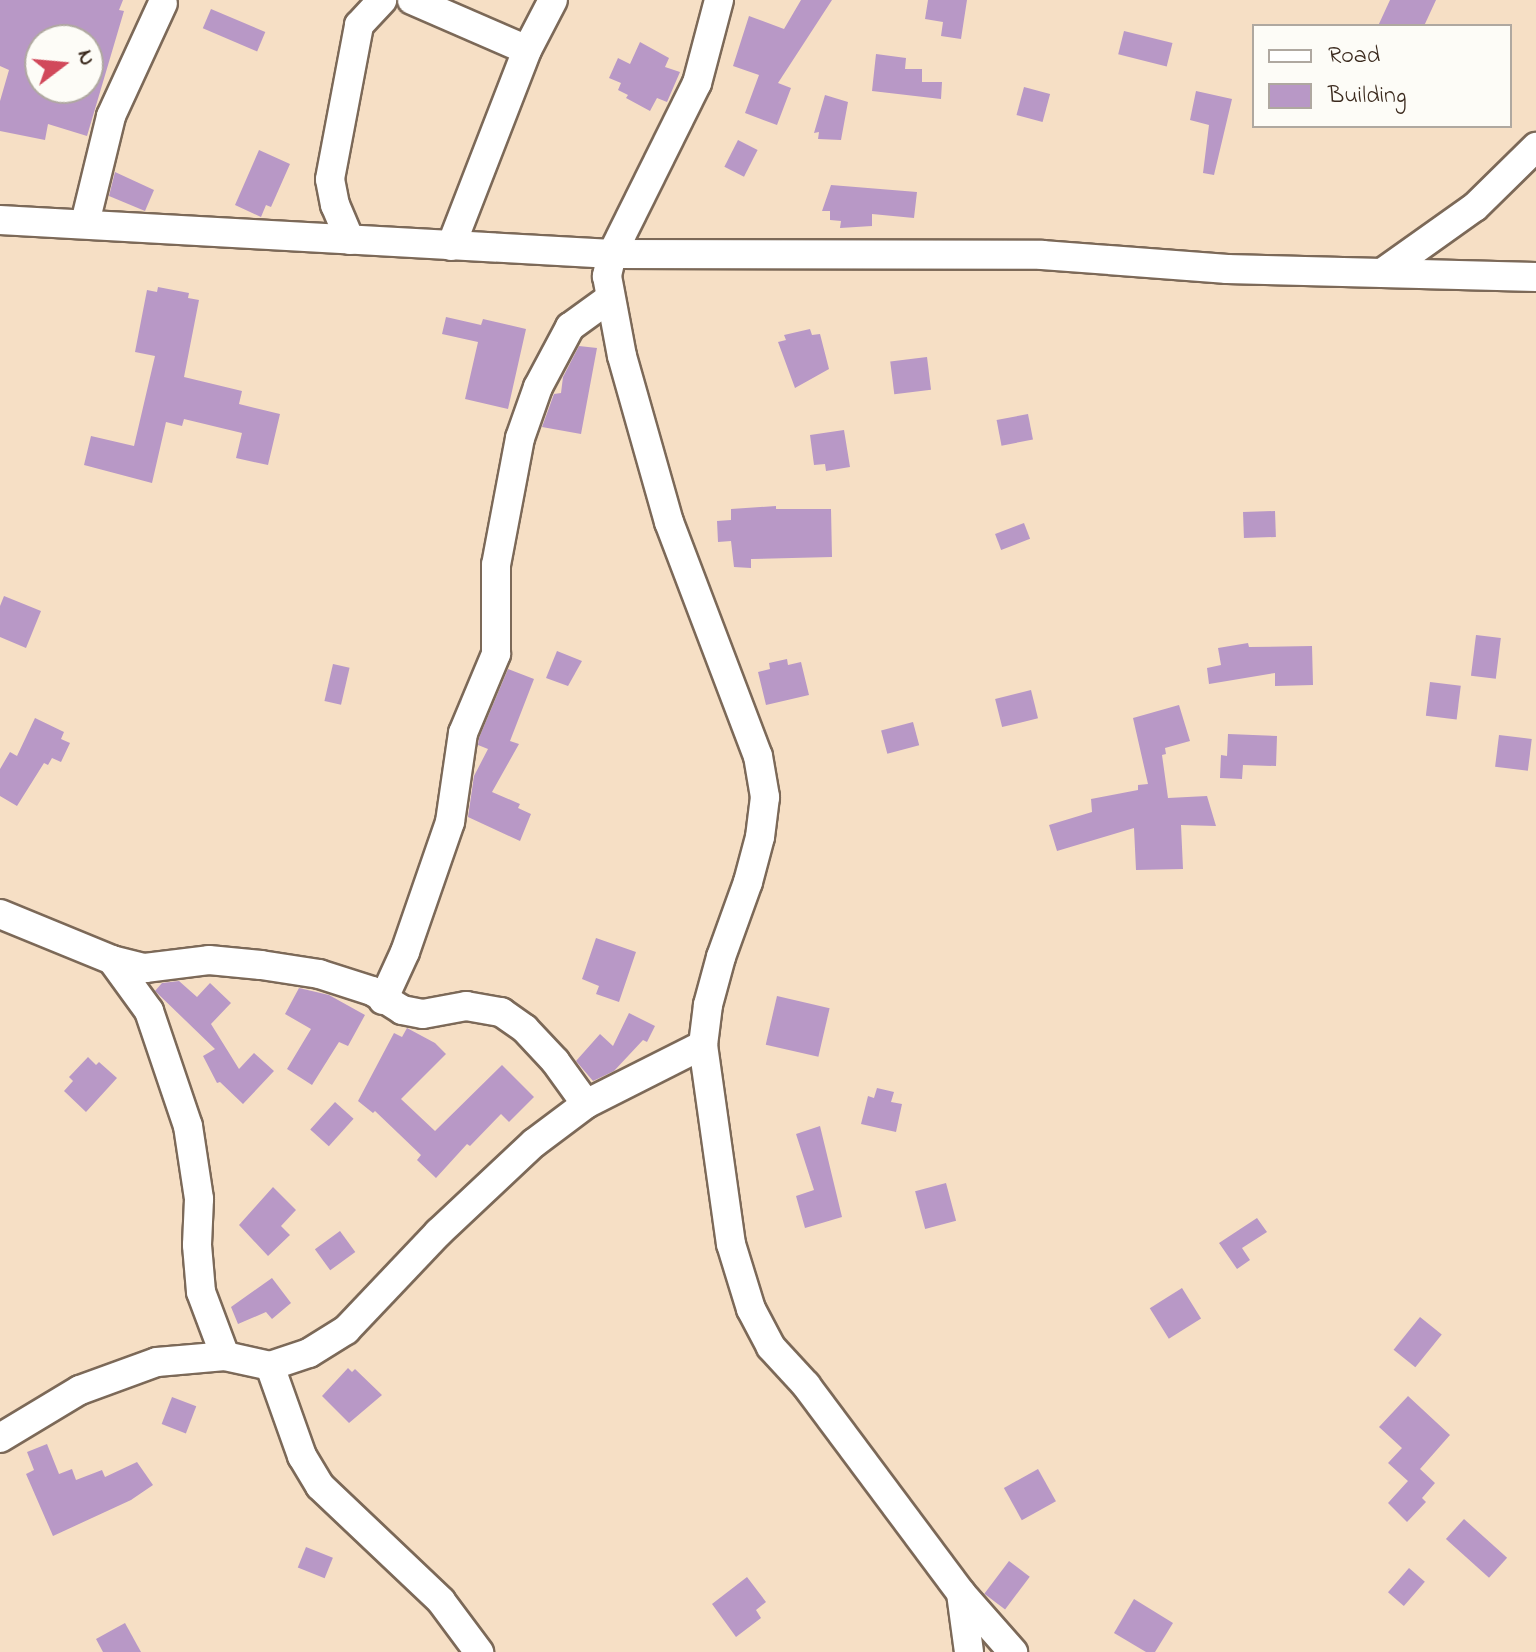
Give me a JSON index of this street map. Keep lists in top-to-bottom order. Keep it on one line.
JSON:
{"legend":["Road","Building"],"north":"right"}
